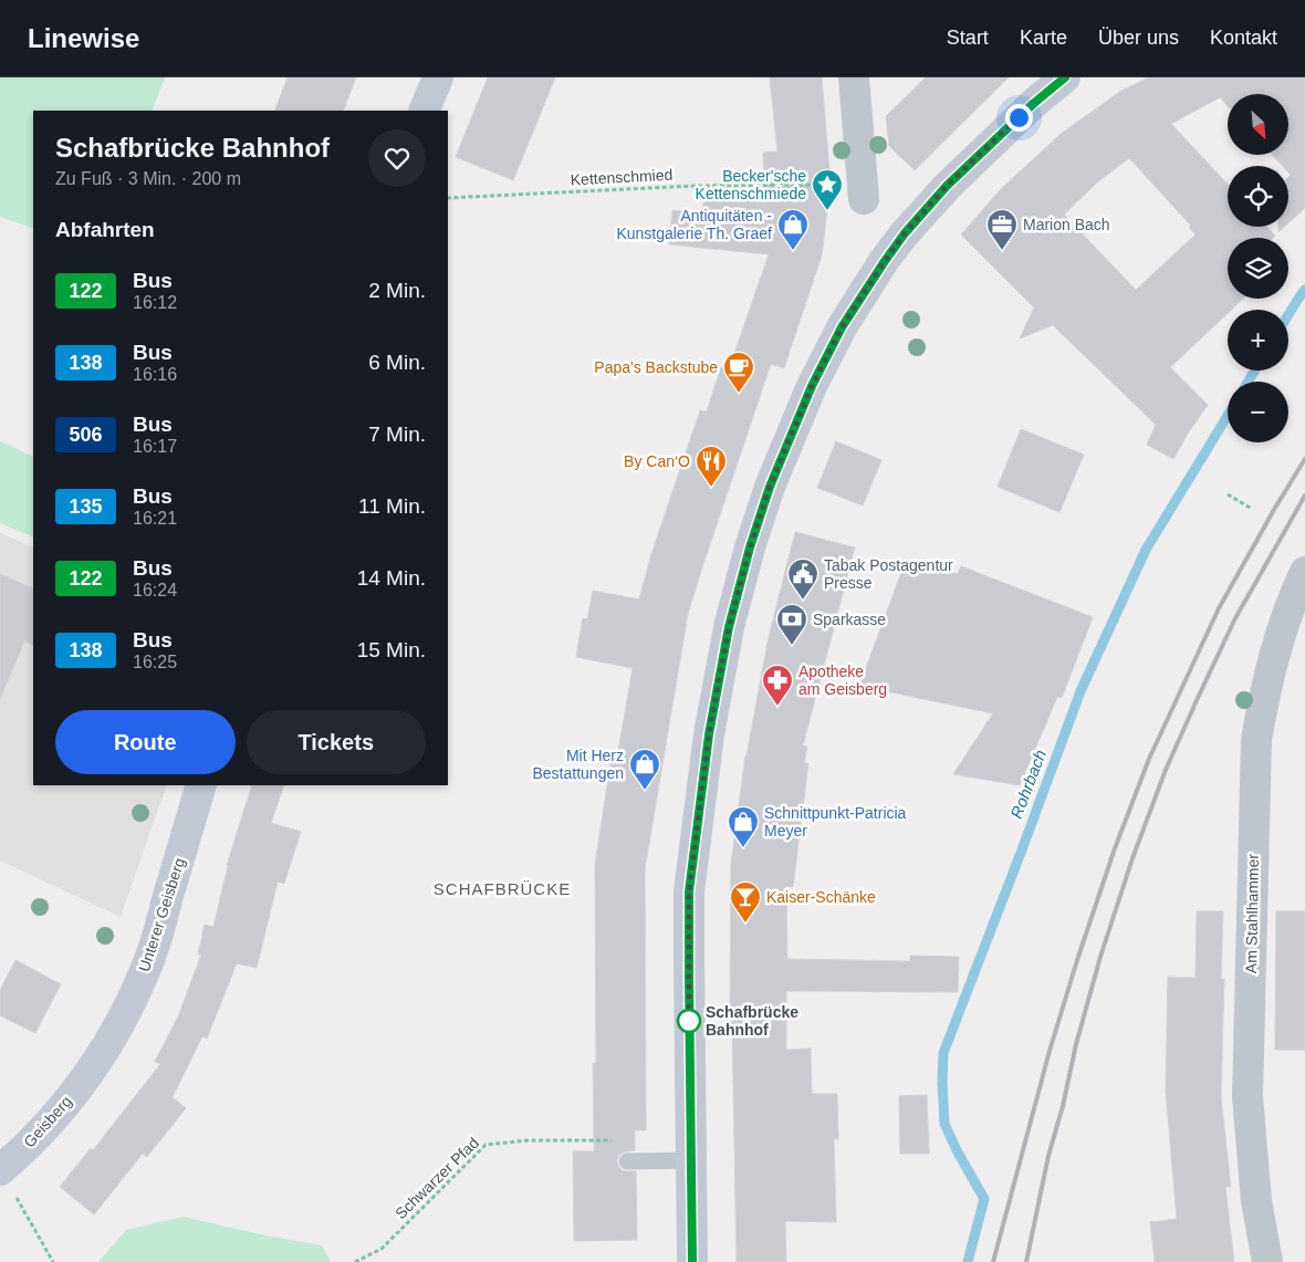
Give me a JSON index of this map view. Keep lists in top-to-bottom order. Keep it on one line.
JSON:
{"streets":{"main road":["Unterer Geisberg","Geisberg"],"street":["Am Stahlhammer"],"path":["Kettenschmied","Schwarzer Pfad"]},"crossings":[["Unterer Geisberg","Geisberg"]],"districts":["SCHAFBRÜCKE"],"water":["Rohrbach"],"places":{"place":["Becker'sche Kettenschmiede"],"shop":["Antiquitäten - Kunstgalerie Th. Graef","Mit Herz Bestattungen","Schnittpunkt-Patricia Meyer"],"office":["Marion Bach"],"cafe":["Papa's Backstube"],"restaurant":["By Can‘O"],"public building":["Tabak Postagentur Presse"],"bank":["Sparkasse"],"pharmacy":["Apotheke am Geisberg"],"bar":["Kaiser-Schänke"],"other":["Schafbrücke Bahnhof"]},"lines":["bus line 122"],"north":"bottom right","page":{"header":"Linewise","nav":["Start","Karte","Über uns","Kontakt"],"map_buttons":["+","−"],"heading":[["Schafbrücke Bahnhof","Zu Fuß · 3 Min. · 200 m"],"Abfahrten"],"list":[{"mark":"122","name":"Bus","note":"16:12","value":"2 Min."},{"mark":"138","name":"Bus","note":"16:16","value":"6 Min."},{"mark":"506","name":"Bus","note":"16:17","value":"7 Min."},{"mark":"135","name":"Bus","note":"16:21","value":"11 Min."},{"mark":"122","name":"Bus","note":"16:24","value":"14 Min."},{"mark":"138","name":"Bus","note":"16:25","value":"15 Min."}],"buttons":["Route","Tickets"]}}
